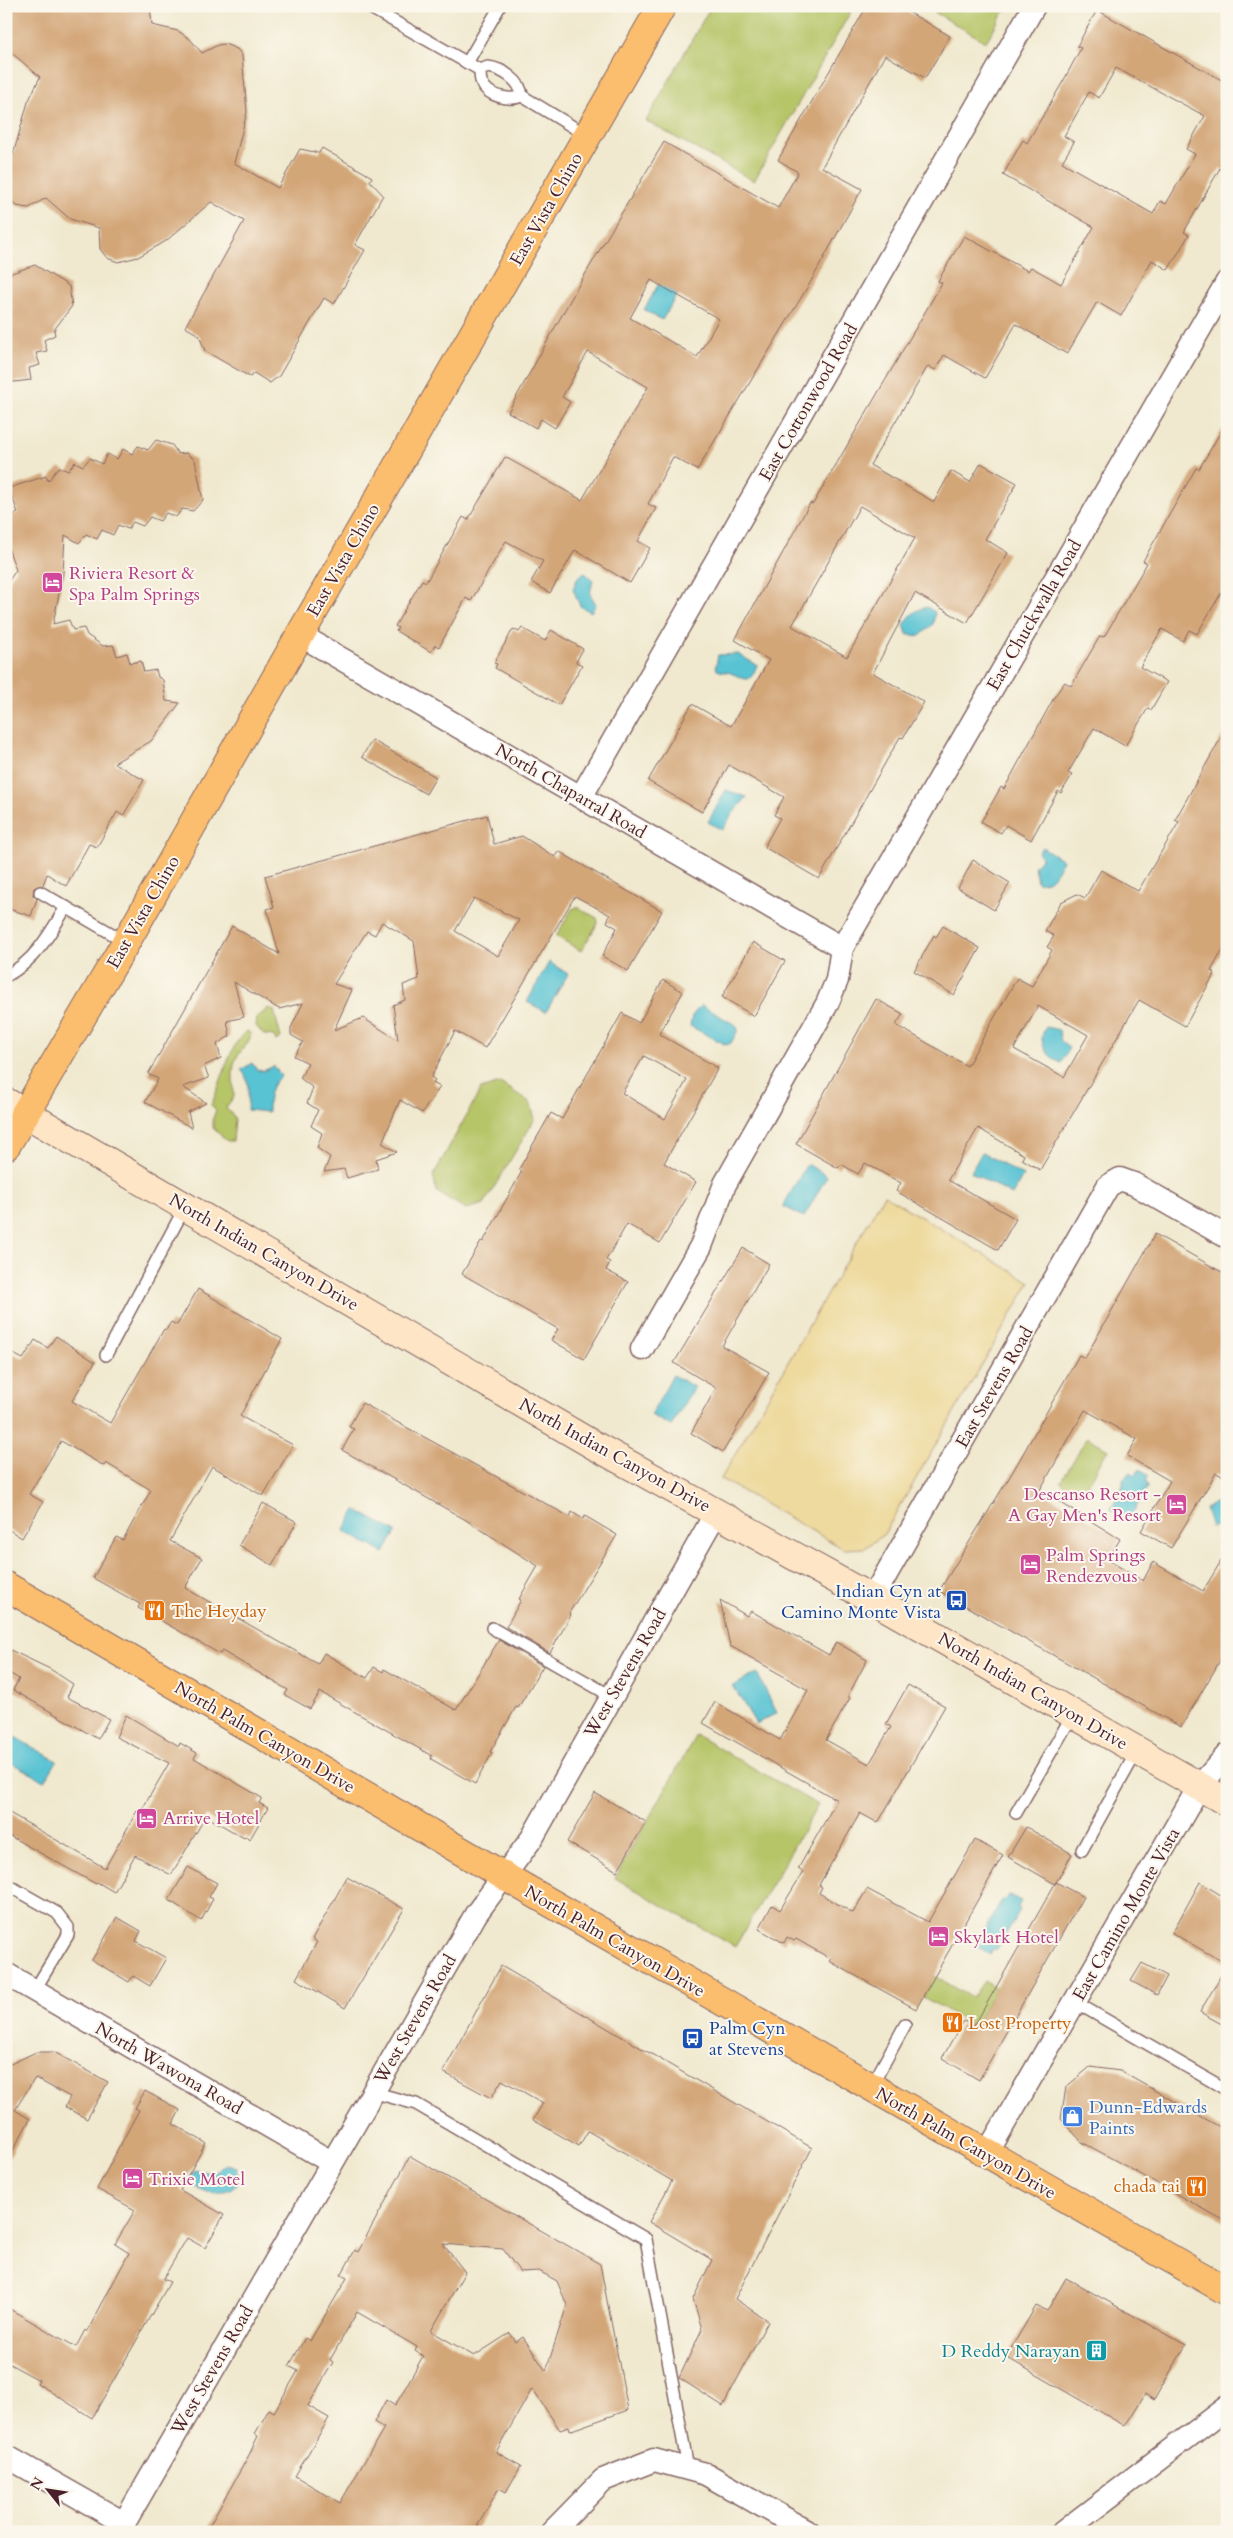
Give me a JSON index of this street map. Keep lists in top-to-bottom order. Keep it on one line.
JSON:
{"streets":{"main road":["East Vista Chino","North Indian Canyon Drive","North Palm Canyon Drive"],"street":["East Cottonwood Road","East Chuckwalla Road","North Chaparral Road","East Stevens Road","West Stevens Road","East Camino Monte Vista","North Wawona Road"]},"crossings":[["East Vista Chino","North Chaparral Road"],["East Vista Chino","North Indian Canyon Drive"],["East Cottonwood Road","North Chaparral Road"],["East Chuckwalla Road","North Chaparral Road"],["North Indian Canyon Drive","East Stevens Road"],["North Indian Canyon Drive","West Stevens Road"],["North Indian Canyon Drive","East Camino Monte Vista"],["West Stevens Road","North Palm Canyon Drive"],["West Stevens Road","North Wawona Road"],["North Palm Canyon Drive","East Camino Monte Vista"]],"places":{"hotel":["Riviera Resort & Spa Palm Springs","Descanso Resort - A Gay Men's Resort","Palm Springs Rendezvous","Arrive Hotel","Skylark Hotel","Trixie Motel"],"bus stop":["Indian Cyn at Camino Monte Vista","Palm Cyn at Stevens"],"restaurant":["The Heyday","Lost Property","chada tai"],"shop":["Dunn-Edwards Paints"],"building":["D Reddy Narayan"]},"north":"top left"}
